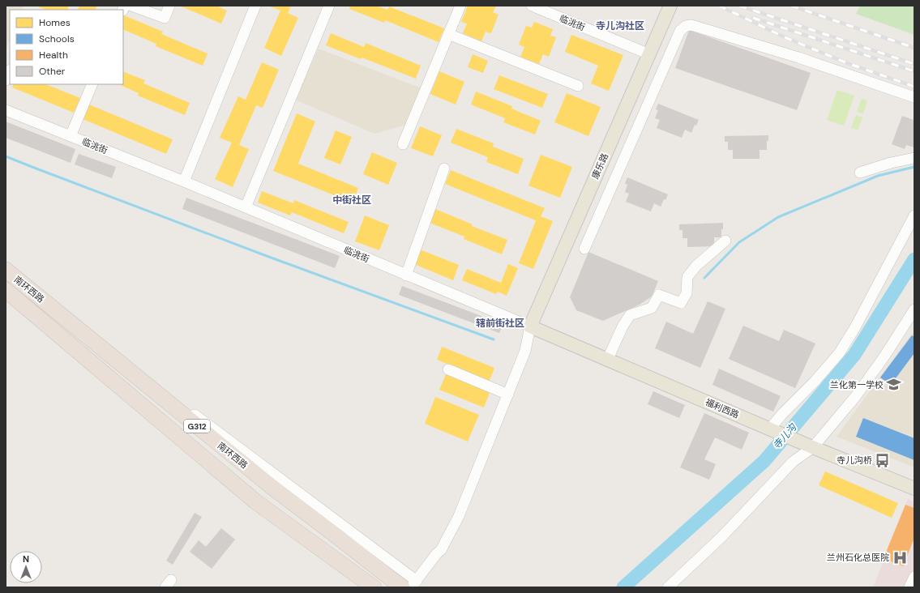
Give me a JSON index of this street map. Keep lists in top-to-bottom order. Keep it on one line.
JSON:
{"streets":{"highway":["南环西路","G312"],"main road":["康乐路","福利西路"],"street":["临洮街"]},"crossings":[["临洮街","康乐路"],["临洮街","福利西路"],["康乐路","福利西路"]],"districts":["寺儿沟社区","中街社区","辖前街社区"],"water":["寺儿沟"],"places":{"school or university":["兰化第一学校"],"bus stop":["寺儿沟桥"],"hospital":["兰州石化总医院"]},"legend":["Homes","Schools","Health","Other"],"north":"top"}
